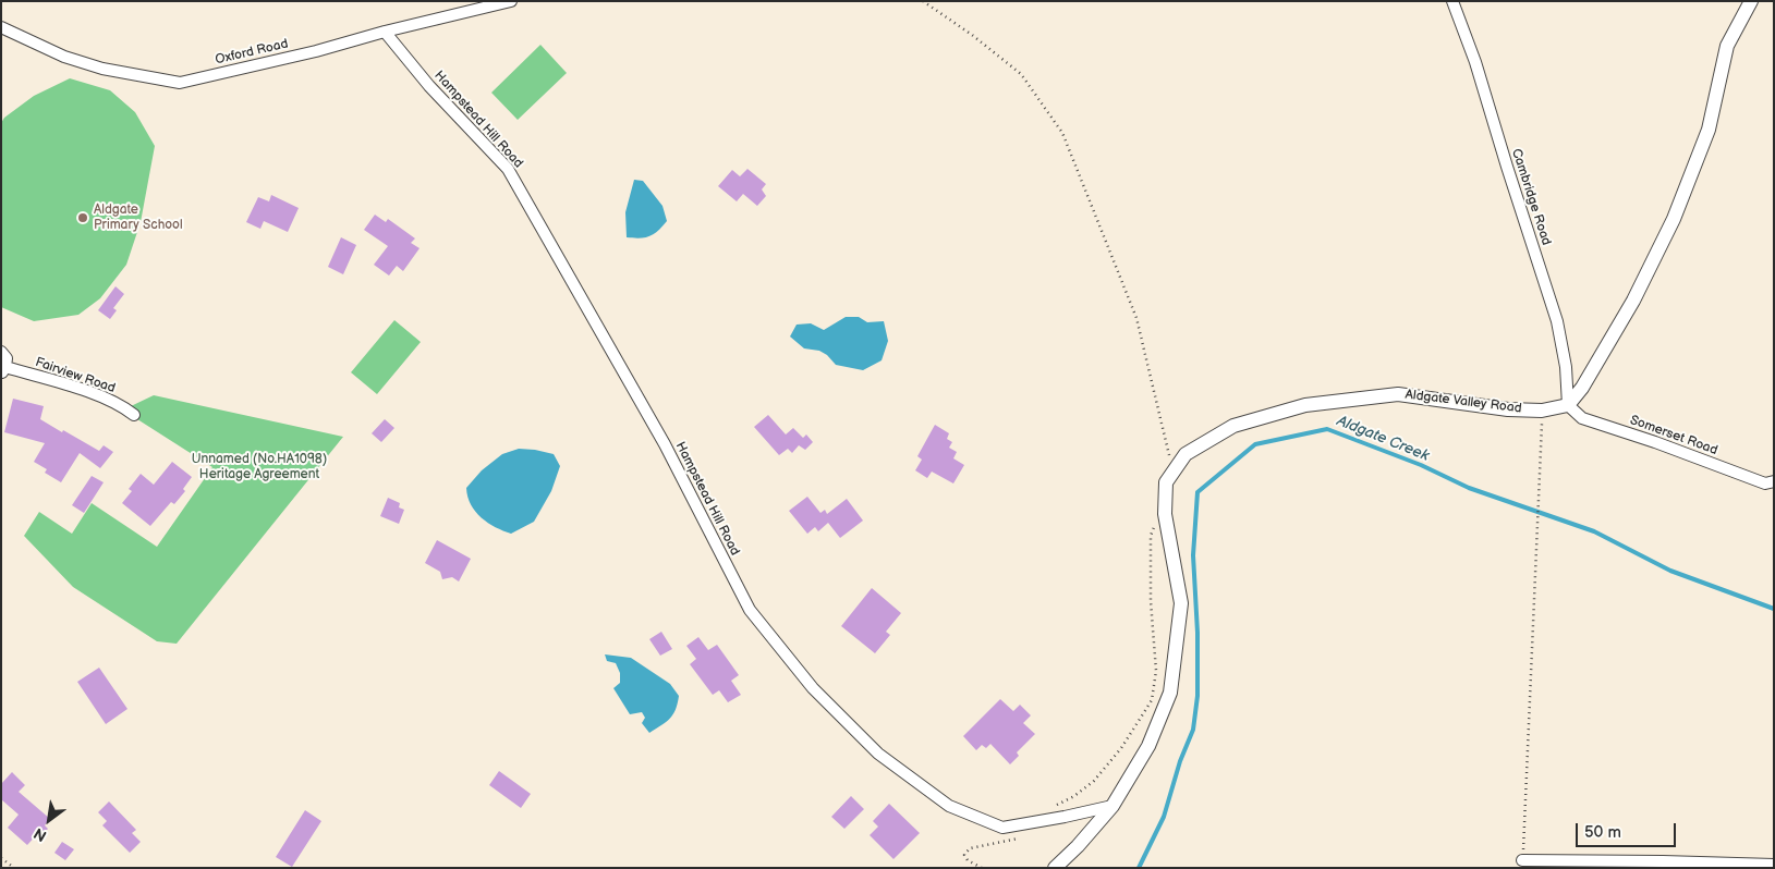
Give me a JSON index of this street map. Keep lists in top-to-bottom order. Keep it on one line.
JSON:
{"streets":{"street":["Oxford Road","Hampstead Hill Road","Cambridge Road","Fairview Road","Aldgate Valley Road","Somerset Road"]},"crossings":[["Oxford Road","Hampstead Hill Road"],["Hampstead Hill Road","Aldgate Valley Road"],["Cambridge Road","Aldgate Valley Road"],["Cambridge Road","Somerset Road"],["Aldgate Valley Road","Somerset Road"]],"water":["Aldgate Creek"],"parks":["Unnamed (No.HA1098) Heritage Agreement"],"places":["Aldgate Primary School"],"scale_bar":"50 m","north":"bottom left"}
